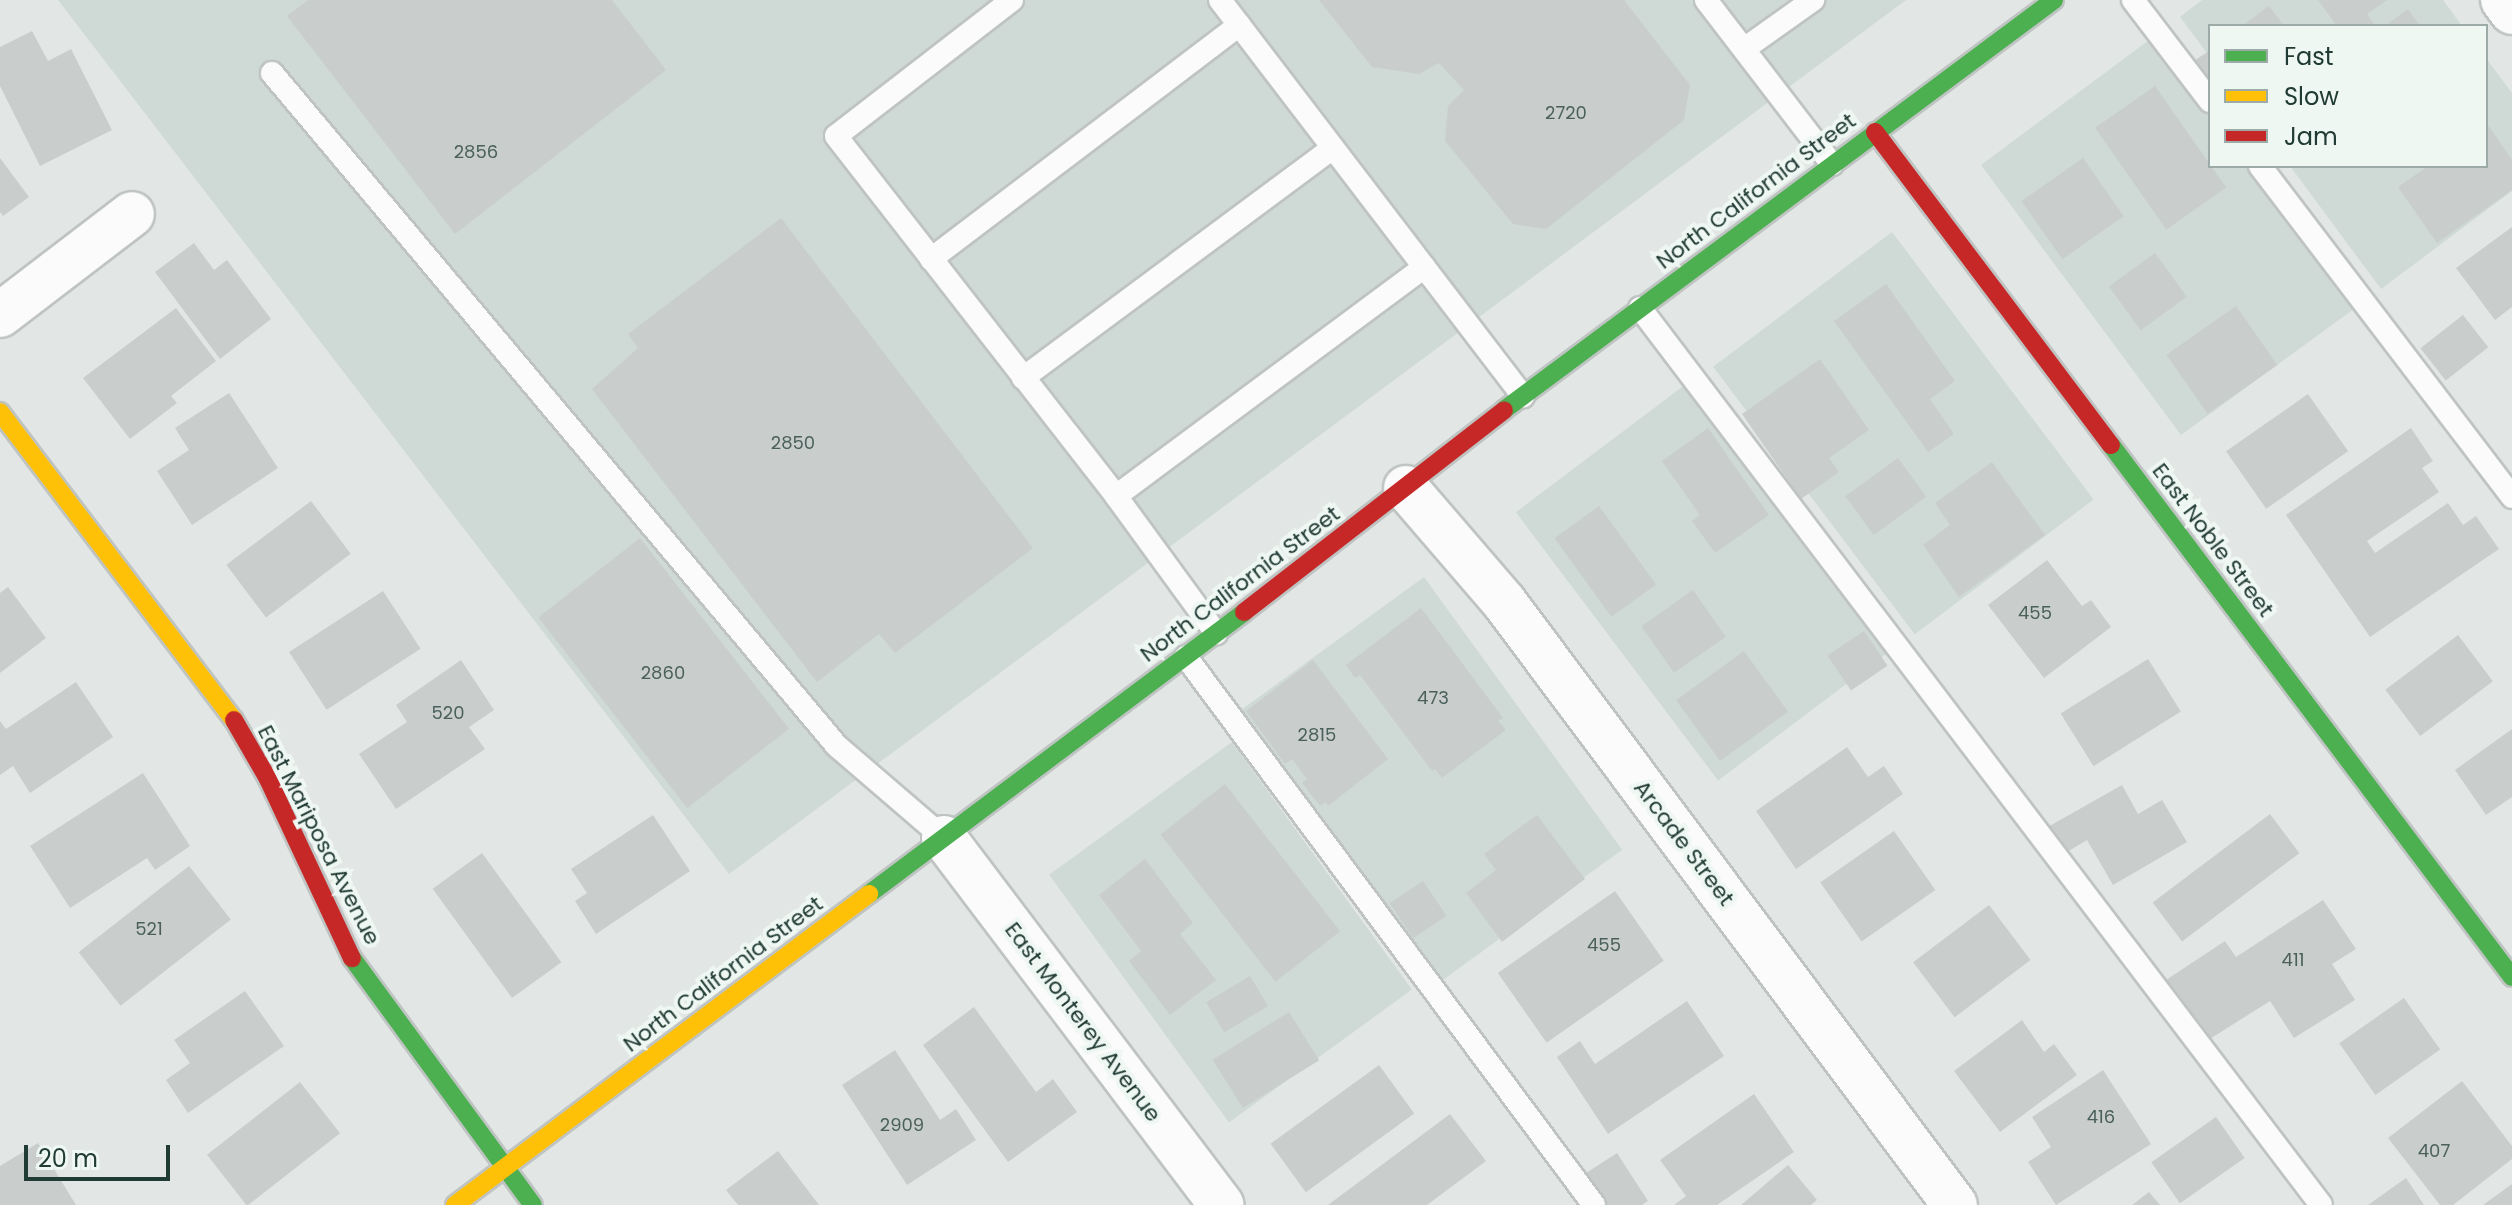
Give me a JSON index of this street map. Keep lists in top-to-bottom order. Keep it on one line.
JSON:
{"streets":{"street":["North California Street","East Noble Street","East Mariposa Avenue","Arcade Street","East Monterey Avenue"]},"crossings":[["North California Street","East Noble Street"],["North California Street","East Mariposa Avenue"],["North California Street","Arcade Street"],["North California Street","East Monterey Avenue"]],"house_numbers":["2720","2856","2850","455","2860","473","520","2815","521","455","411","416","2909","407"],"legend":["Fast","Slow","Jam"],"scale_bar":"20 m"}
